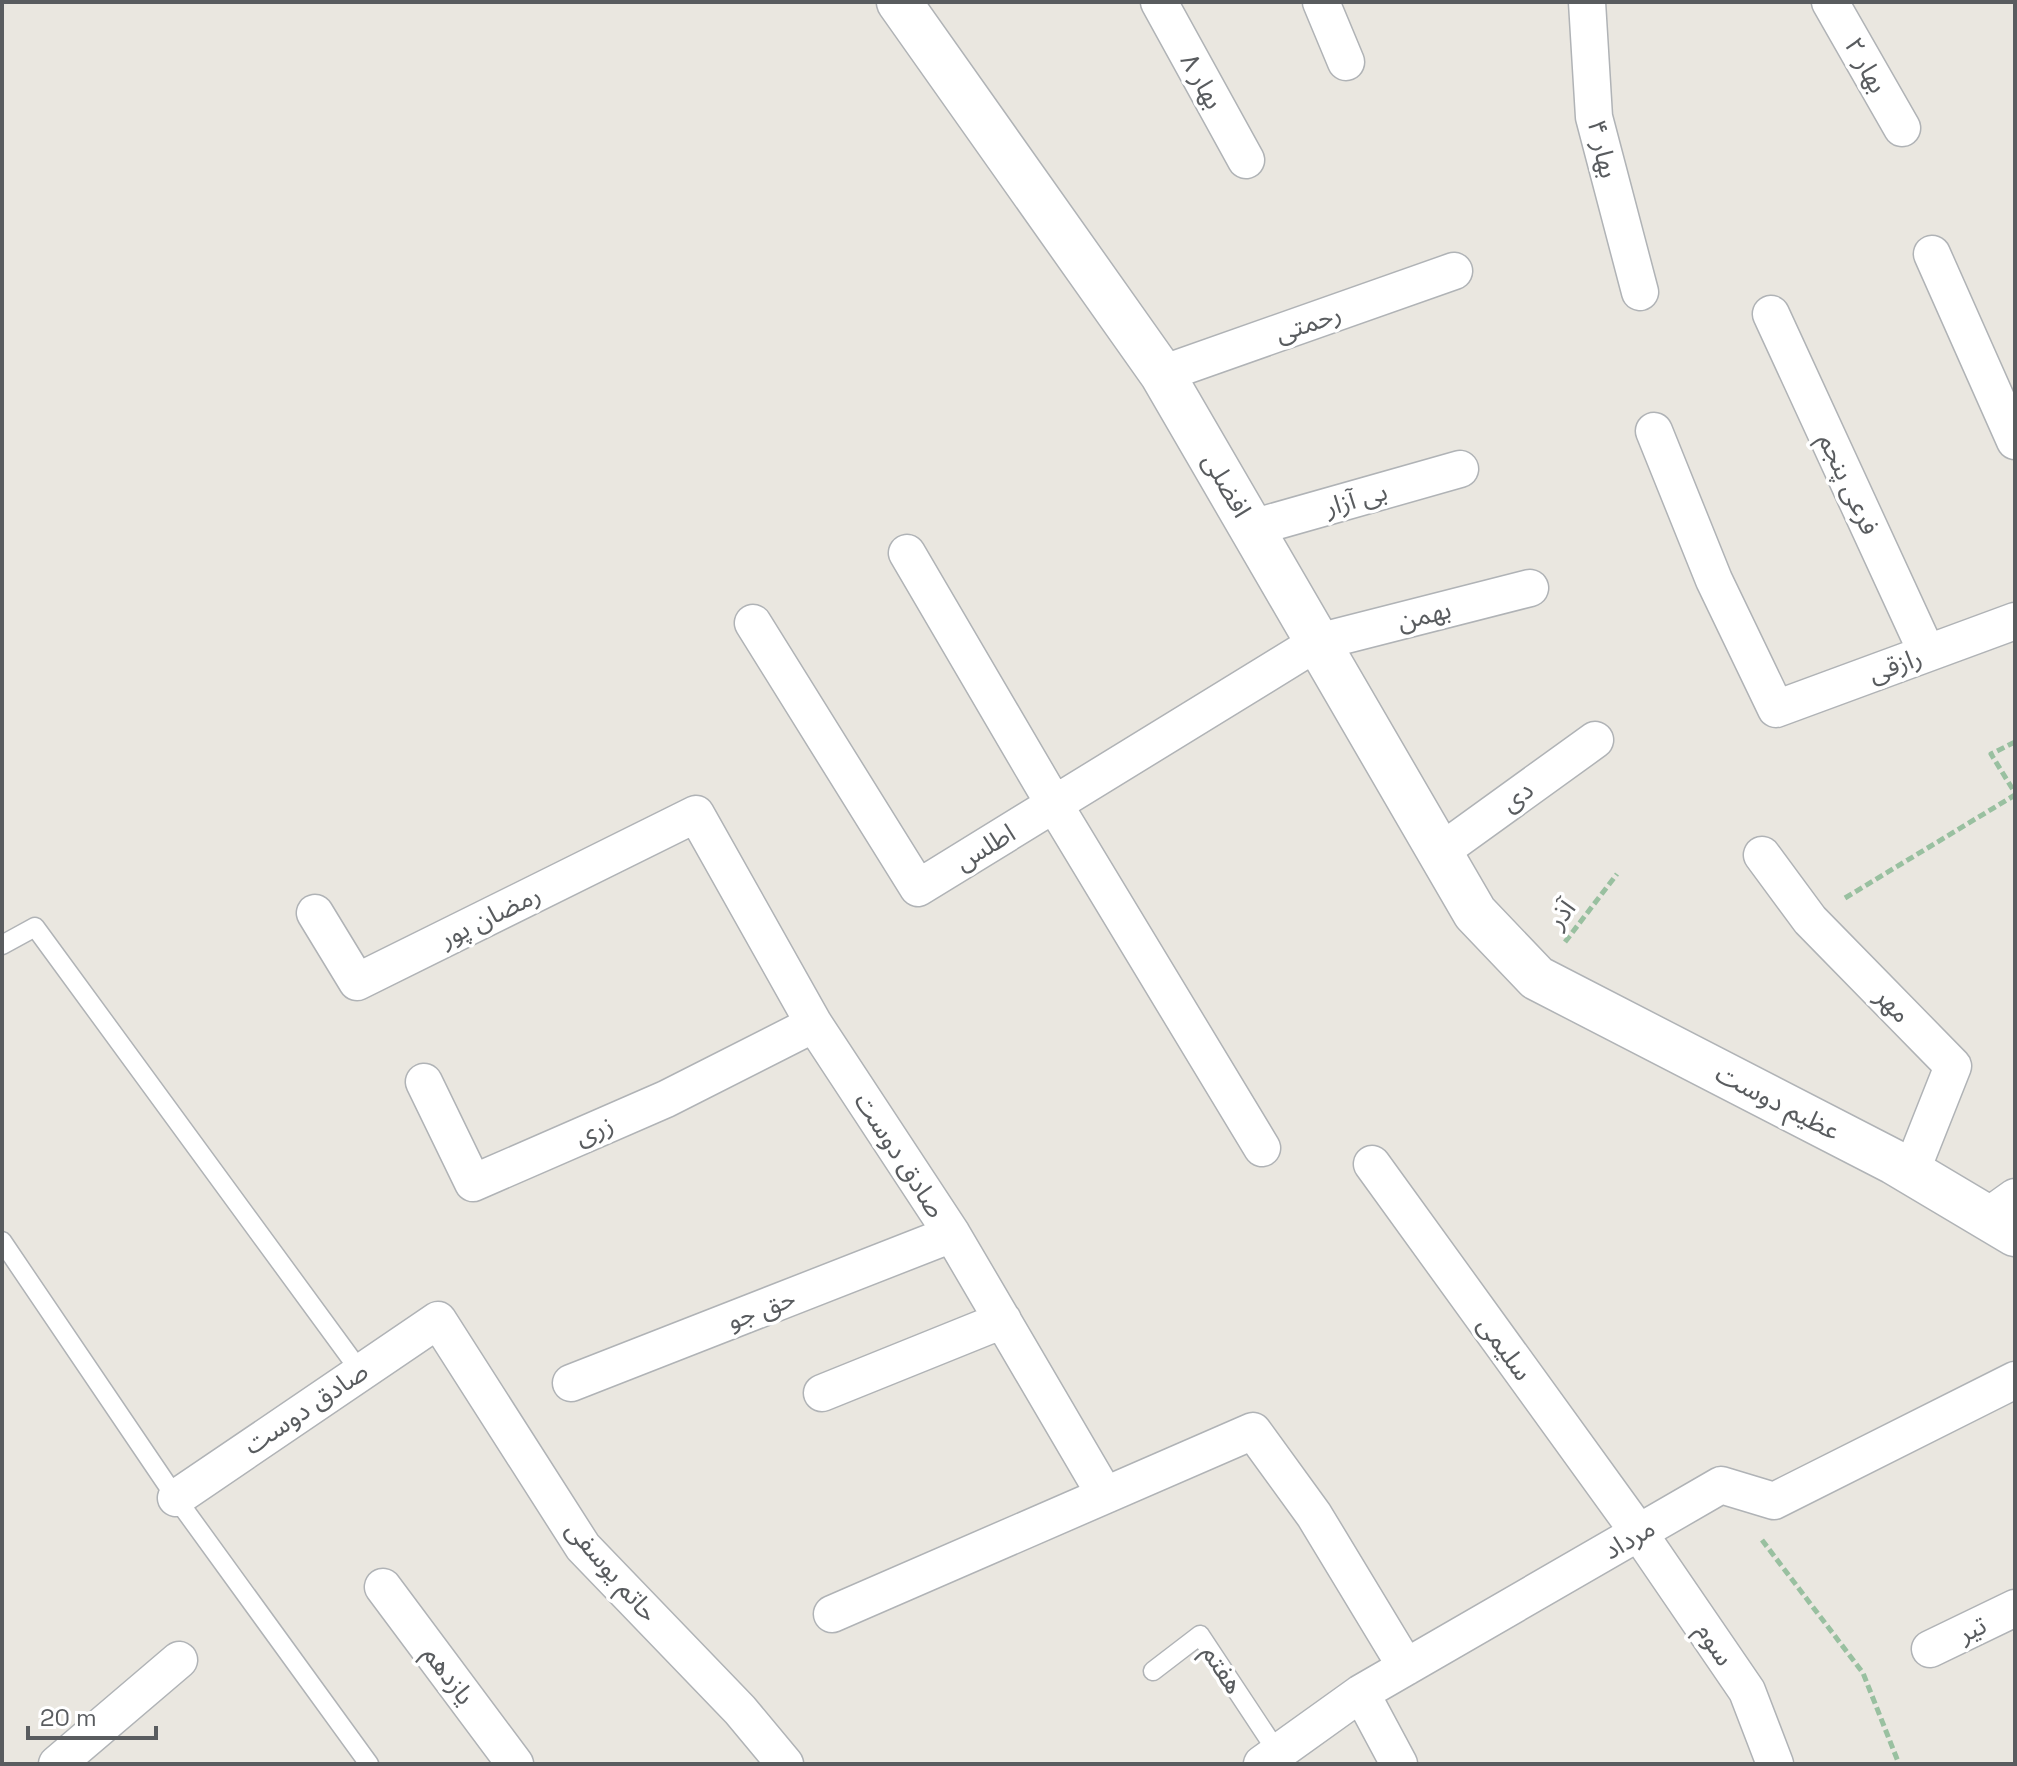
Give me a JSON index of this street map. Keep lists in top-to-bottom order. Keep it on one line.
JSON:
{"streets":{"street":["بهار ۲","بهار ۸","بهار ۴","رحمتی","فرعی پنجم","افضلی","بی آزار","بهمن","رازقی","دی","اطلس","رمضان پور","مهر","عظیم دوست","زری","صادق دوست","حق جو","سلیمی","مرداد","حاتم یوسفی","تیر","سوم","یازدهم"],"lane":["هفتم"],"path":["آذر"]},"crossings":[["رحمتی","افضلی"],["فرعی پنجم","رازقی"],["افضلی","بی آزار"],["افضلی","بهمن"],["افضلی","دی"],["افضلی","اطلس"],["افضلی","آذر"],["افضلی","عظیم دوست"],["بهمن","اطلس"],["آذر","عظیم دوست"],["رمضان پور","صادق دوست"],["مهر","عظیم دوست"],["زری","صادق دوست"],["صادق دوست","حق جو"],["صادق دوست","حاتم یوسفی"],["سلیمی","مرداد"],["سلیمی","سوم"],["مرداد","سوم"],["مرداد","هفتم"]],"scale_bar":"20 m"}
